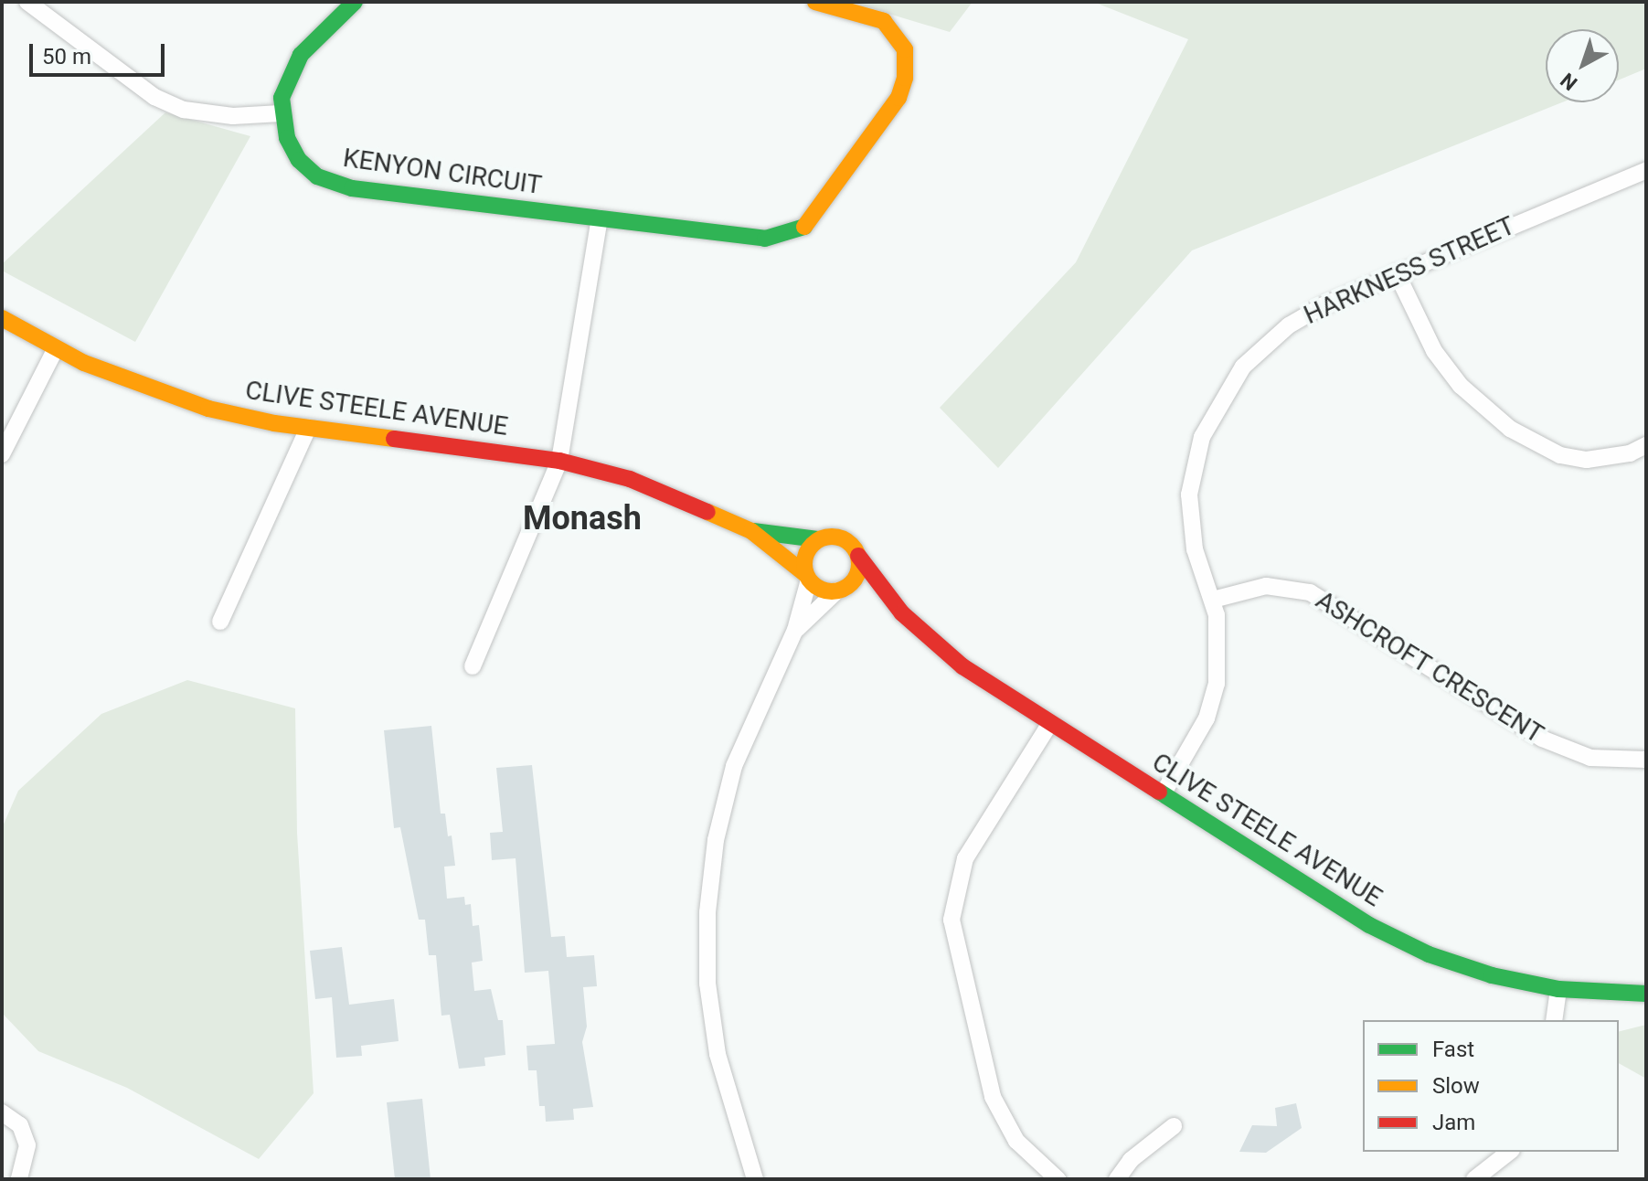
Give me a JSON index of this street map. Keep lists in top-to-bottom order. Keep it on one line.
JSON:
{"streets":{"street":["KENYON CIRCUIT","HARKNESS STREET","CLIVE STEELE AVENUE","ASHCROFT CRESCENT"]},"crossings":[["HARKNESS STREET","CLIVE STEELE AVENUE"],["HARKNESS STREET","ASHCROFT CRESCENT"]],"districts":["Monash"],"legend":["Fast","Slow","Jam"],"scale_bar":"50 m","north":"bottom left"}
